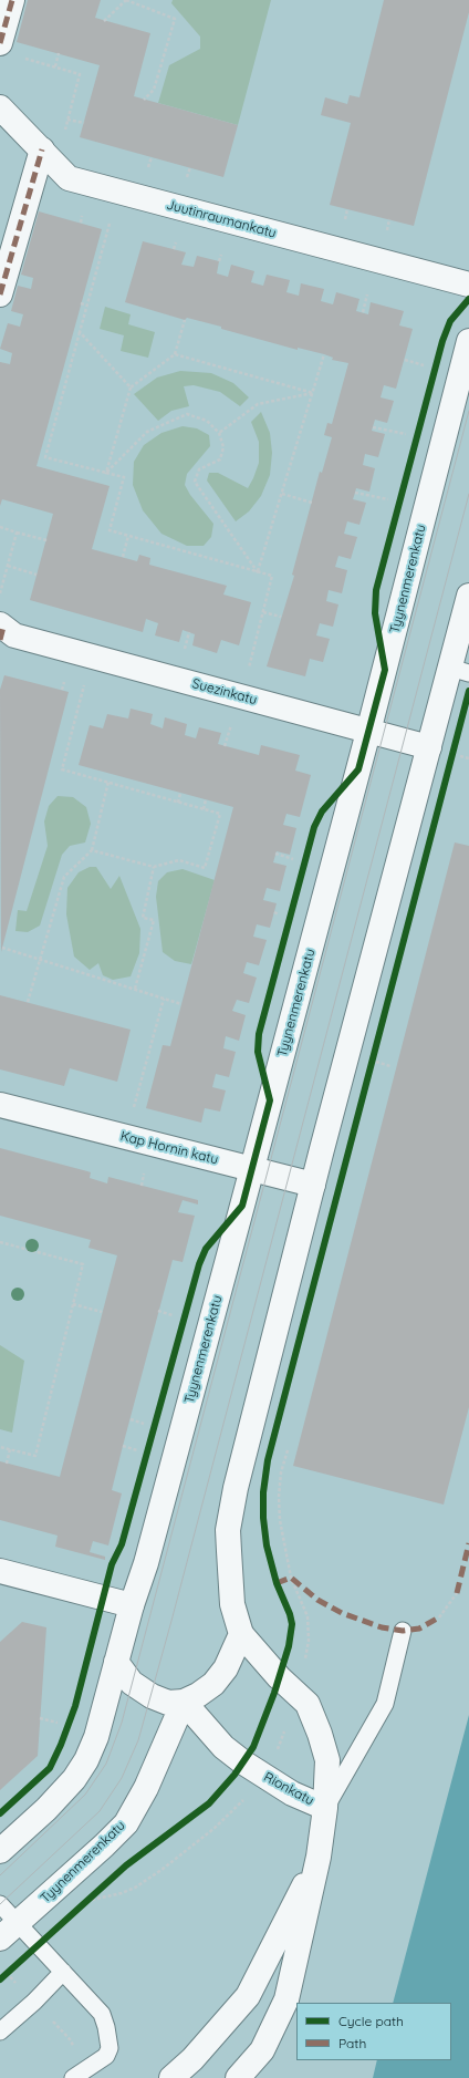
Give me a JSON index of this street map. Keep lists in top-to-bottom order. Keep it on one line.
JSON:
{"streets":{"main road":["Juutinraumankatu","Tyynenmerenkatu","Suezinkatu","Kap Hornin katu","Rionkatu"]},"crossings":[["Tyynenmerenkatu","Suezinkatu"],["Tyynenmerenkatu","Kap Hornin katu"],["Tyynenmerenkatu","Rionkatu"]],"legend":["Cycle path","Path"]}
